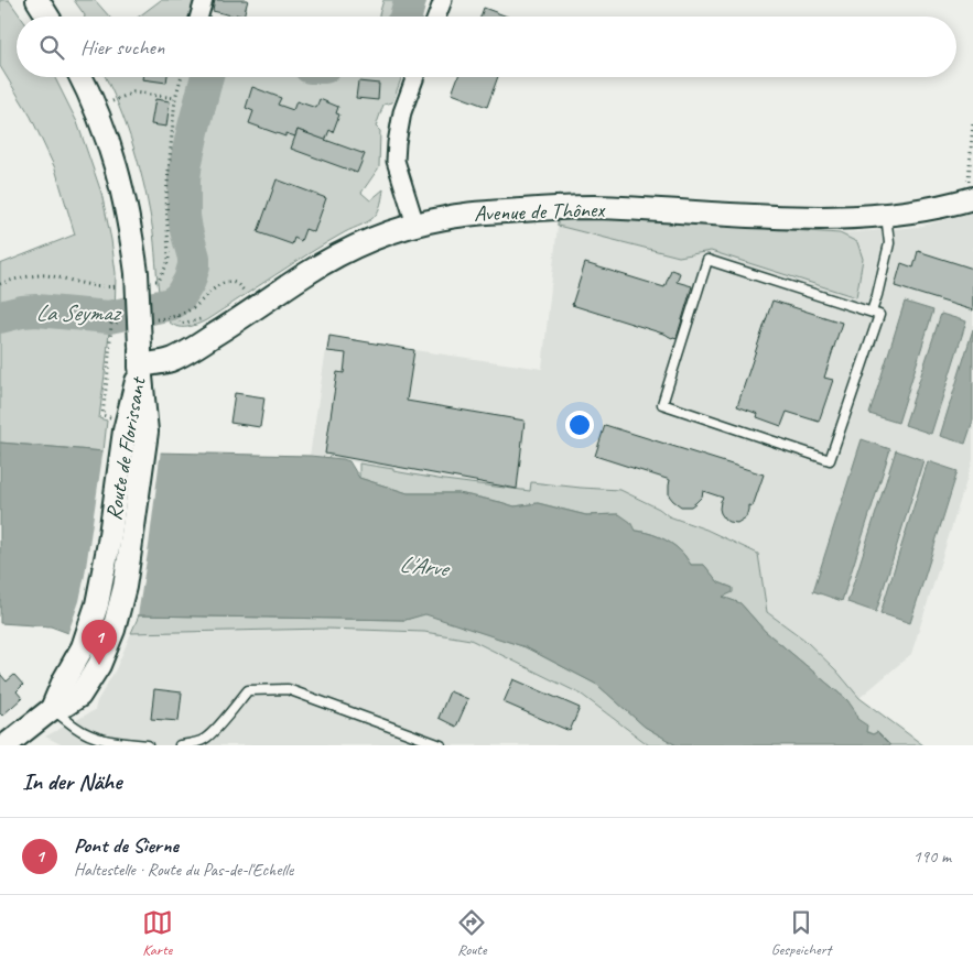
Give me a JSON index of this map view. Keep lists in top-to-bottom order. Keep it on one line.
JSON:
{"streets":{"main road":["Avenue de Thônex","Route de Florissant"]},"crossings":[["Avenue de Thônex","Route de Florissant"]],"water":["La Seymaz","L'Arve"],"page":{"search":"Hier suchen","pins":"1","heading":"In der Nähe","list":[{"mark":"1","name":"Pont de Sierne","note":"Haltestelle · Route du Pas-de-l'Echelle","value":"190 m"}],"nav":["Karte","Route","Gespeichert"]}}
